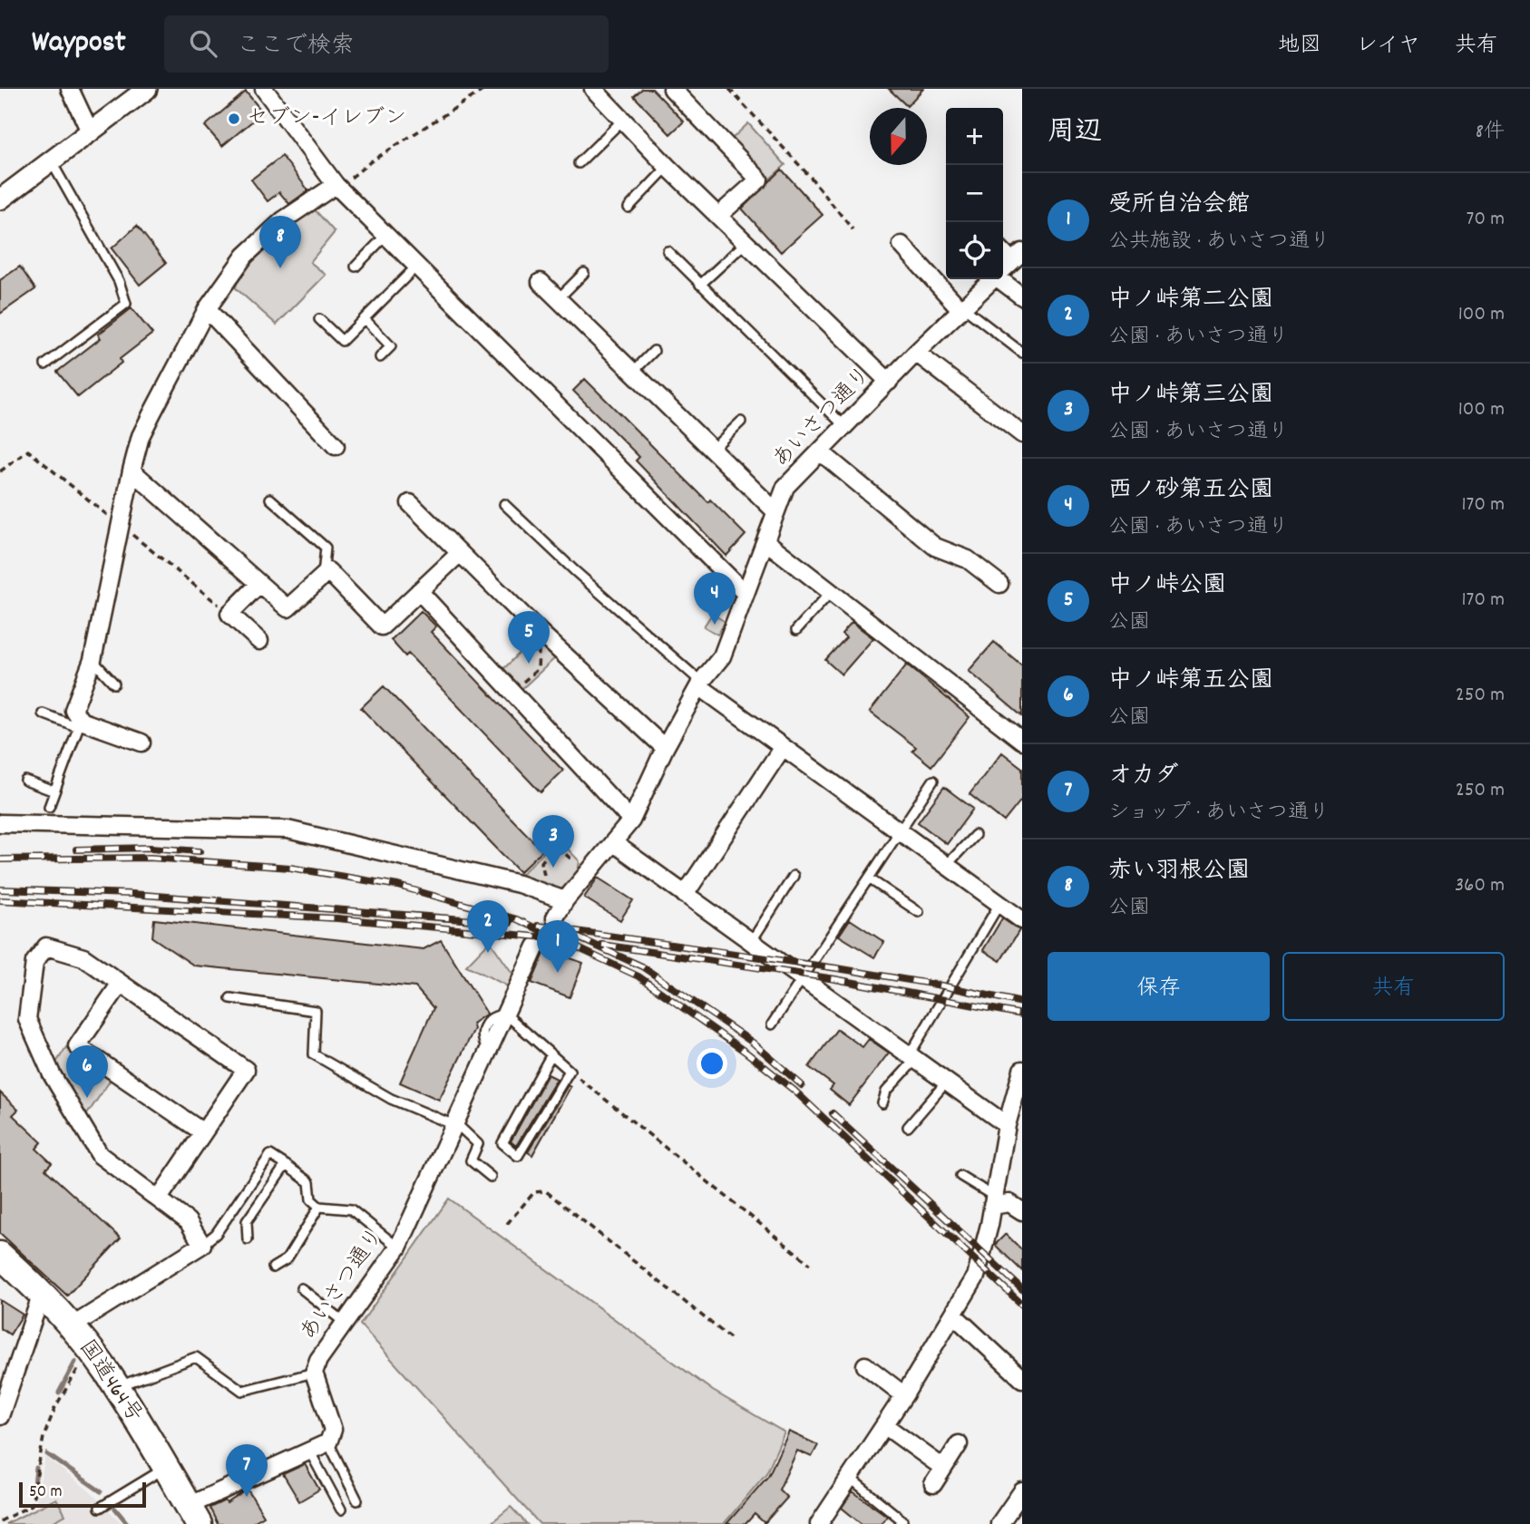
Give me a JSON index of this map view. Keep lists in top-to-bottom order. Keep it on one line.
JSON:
{"streets":{"highway":["国道464号"],"street":["あいさつ通り"]},"places":["セブン-イレブン"],"scale_bar":"50 m","north":"bottom","page":{"header":"Waypost","search":"ここで検索","nav":["地図","レイヤ","共有"],"heading":["周辺","8件"],"map_buttons":["+","−"],"list":[{"mark":"1","name":"受所自治会館","note":"公共施設 · あいさつ通り","value":"70 m"},{"mark":"2","name":"中ノ峠第二公園","note":"公園 · あいさつ通り","value":"100 m"},{"mark":"3","name":"中ノ峠第三公園","note":"公園 · あいさつ通り","value":"100 m"},{"mark":"4","name":"西ノ砂第五公園","note":"公園 · あいさつ通り","value":"170 m"},{"mark":"5","name":"中ノ峠公園","note":"公園","value":"170 m"},{"mark":"6","name":"中ノ峠第五公園","note":"公園","value":"250 m"},{"mark":"7","name":"オカダ","note":"ショップ · あいさつ通り","value":"250 m"},{"mark":"8","name":"赤い羽根公園","note":"公園","value":"360 m"}],"pins":["8","4","5","3","2","1","6","7"],"buttons":["保存","共有"],"scale":"50 m"}}
